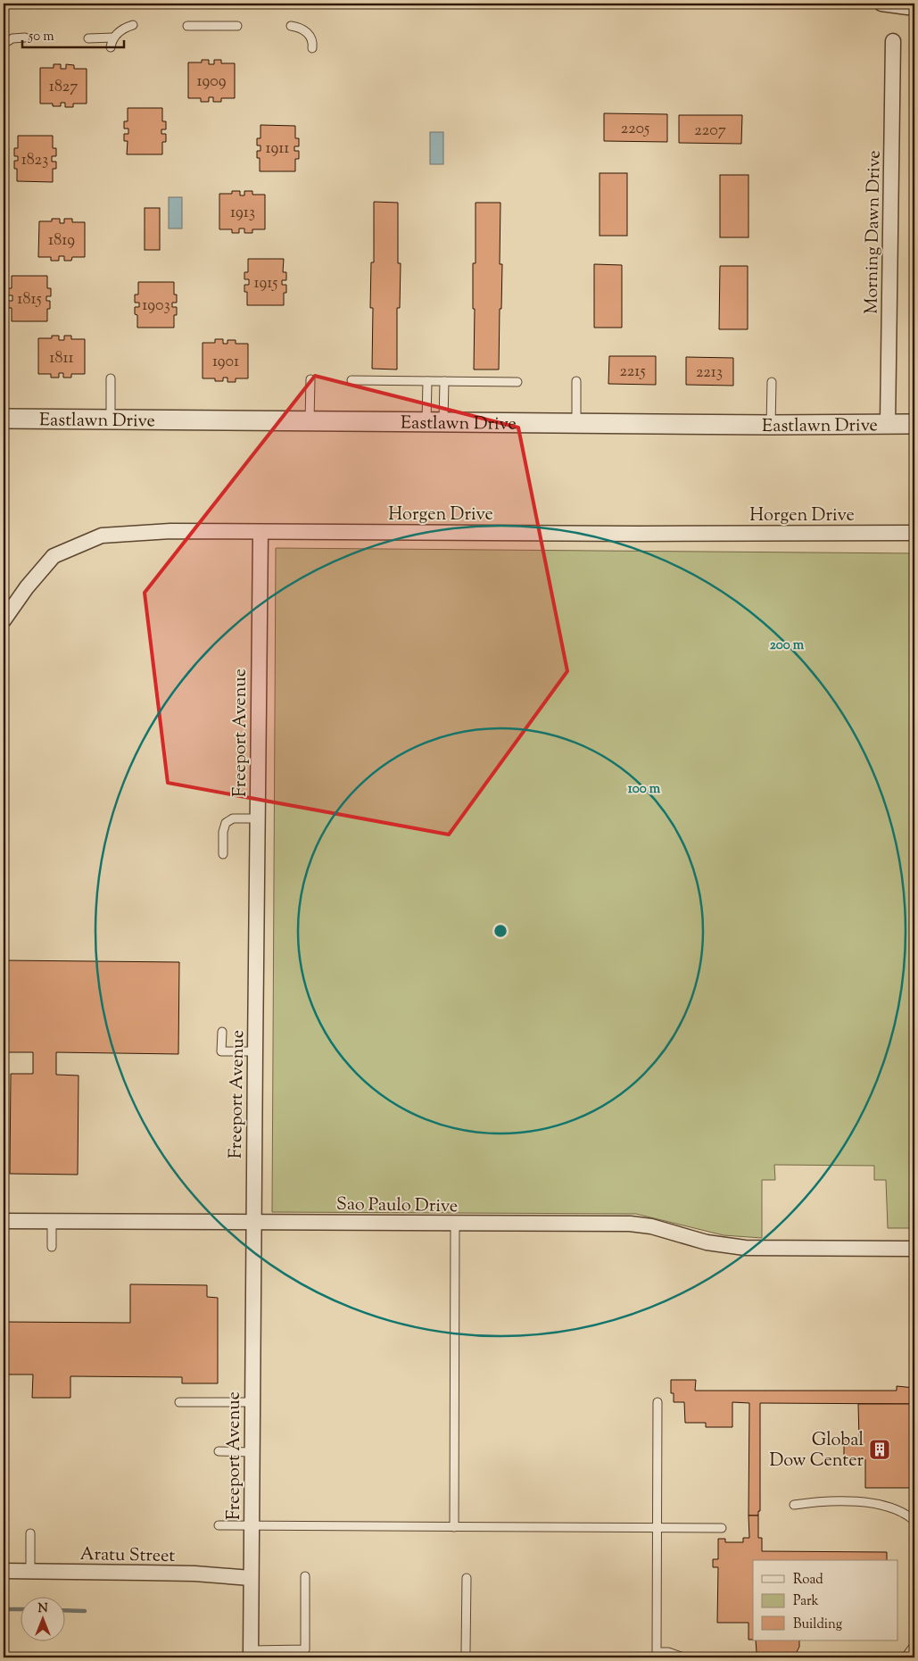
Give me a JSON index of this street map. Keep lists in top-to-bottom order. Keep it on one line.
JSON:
{"streets":{"street":["Morning Dawn Drive","Eastlawn Drive","Horgen Drive","Freeport Avenue","Sao Paulo Drive","Aratu Street"]},"crossings":[["Morning Dawn Drive","Eastlawn Drive"],["Horgen Drive","Freeport Avenue"],["Freeport Avenue","Sao Paulo Drive"],["Freeport Avenue","Aratu Street"]],"places":{"building":["Global Dow Center"]},"house_numbers":["1909","1827","2205","2207","1911","1823","1913","1819","1915","1815","1903","1811","1901","2215","2213"],"legend":["Road","Park","Building"],"scale_bar":"50 m","north":"top","rings":["200 m","100 m"]}
